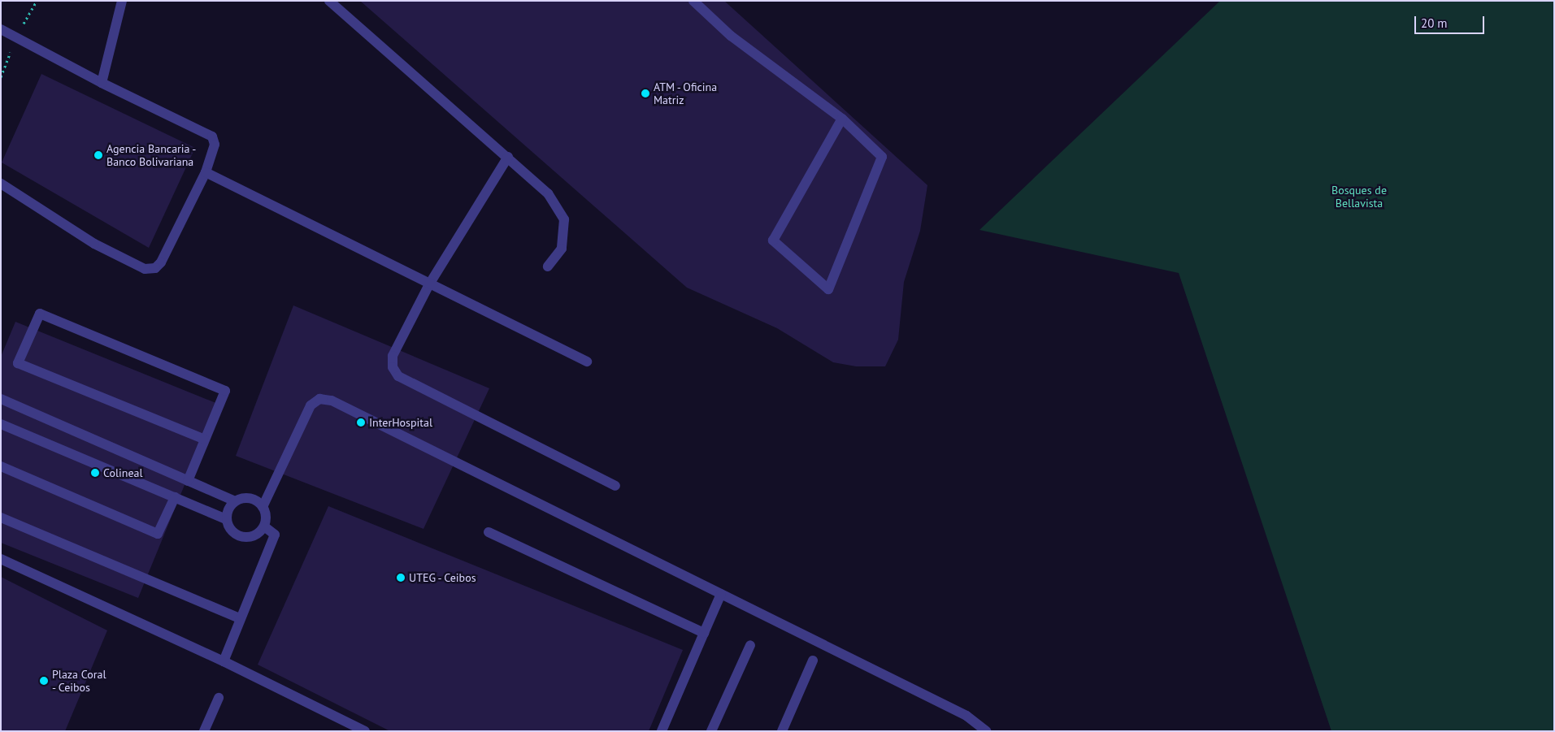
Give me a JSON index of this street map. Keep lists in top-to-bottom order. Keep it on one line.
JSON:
{"parks":["Bosques de Bellavista"],"places":["ATM - Oficina Matriz","Agencia Bancaria - Banco Bolivariana","InterHospital","Colineal","UTEG - Ceibos","Plaza Coral - Ceibos"],"scale_bar":"20 m"}
